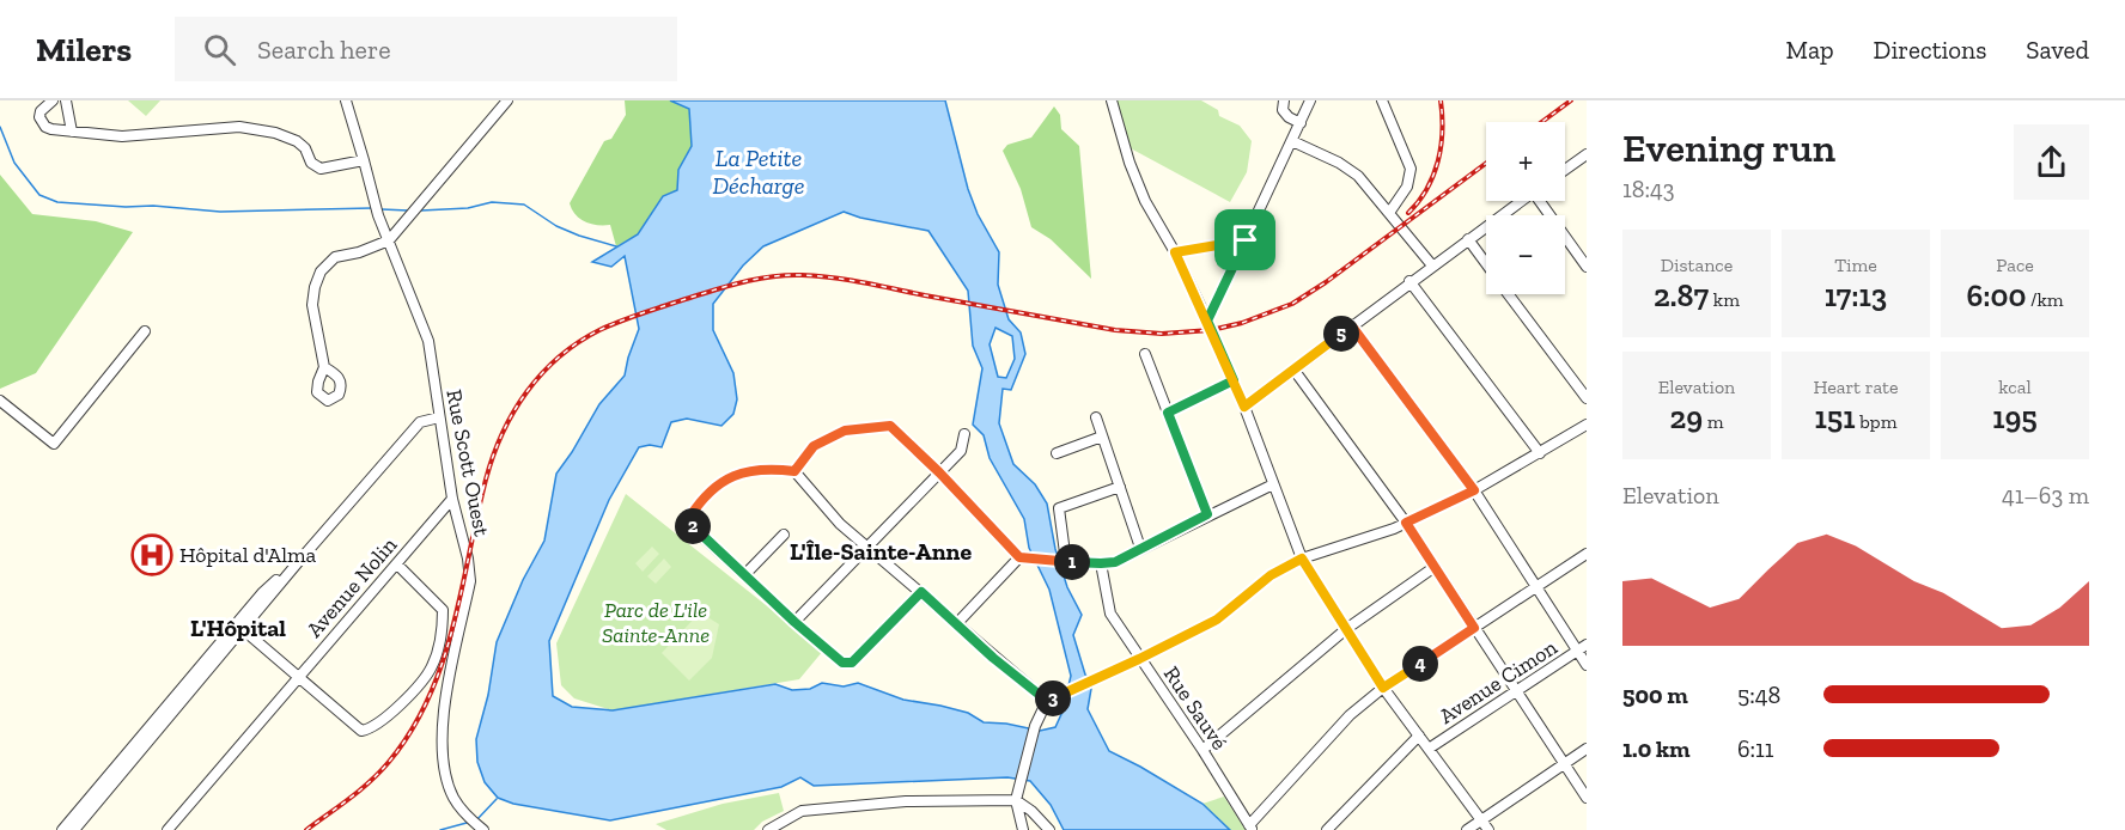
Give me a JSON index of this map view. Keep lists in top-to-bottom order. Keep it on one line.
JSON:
{"streets":{"street":["Rue Scott Ouest","Avenue Nolin","Avenue Cimon","Rue Sauvé"]},"crossings":[["Rue Scott Ouest","Avenue Nolin"]],"districts":["L'Île-Sainte-Anne","L'Hôpital"],"water":["La Petite Décharge"],"parks":["Parc de L'ile Sainte-Anne"],"places":{"hospital":["Hôpital d'Alma"]},"page":{"header":"Milers","search":"Search here","nav":["Map","Directions","Saved"],"heading":["Evening run","18:43"],"map_buttons":["+","−"],"stats":[["Distance","2.87 km"],["Time","17:13"],["Pace","6:00 /km"],["Elevation","29 m"],["Heart rate","151 bpm"],["kcal","195"]],"pins":["5","2","1","4","3"],"chart":["Elevation","41–63 m"],"list":[{"name":"500 m","note":"5:48"},{"name":"1.0 km","note":"6:11"}]}}
